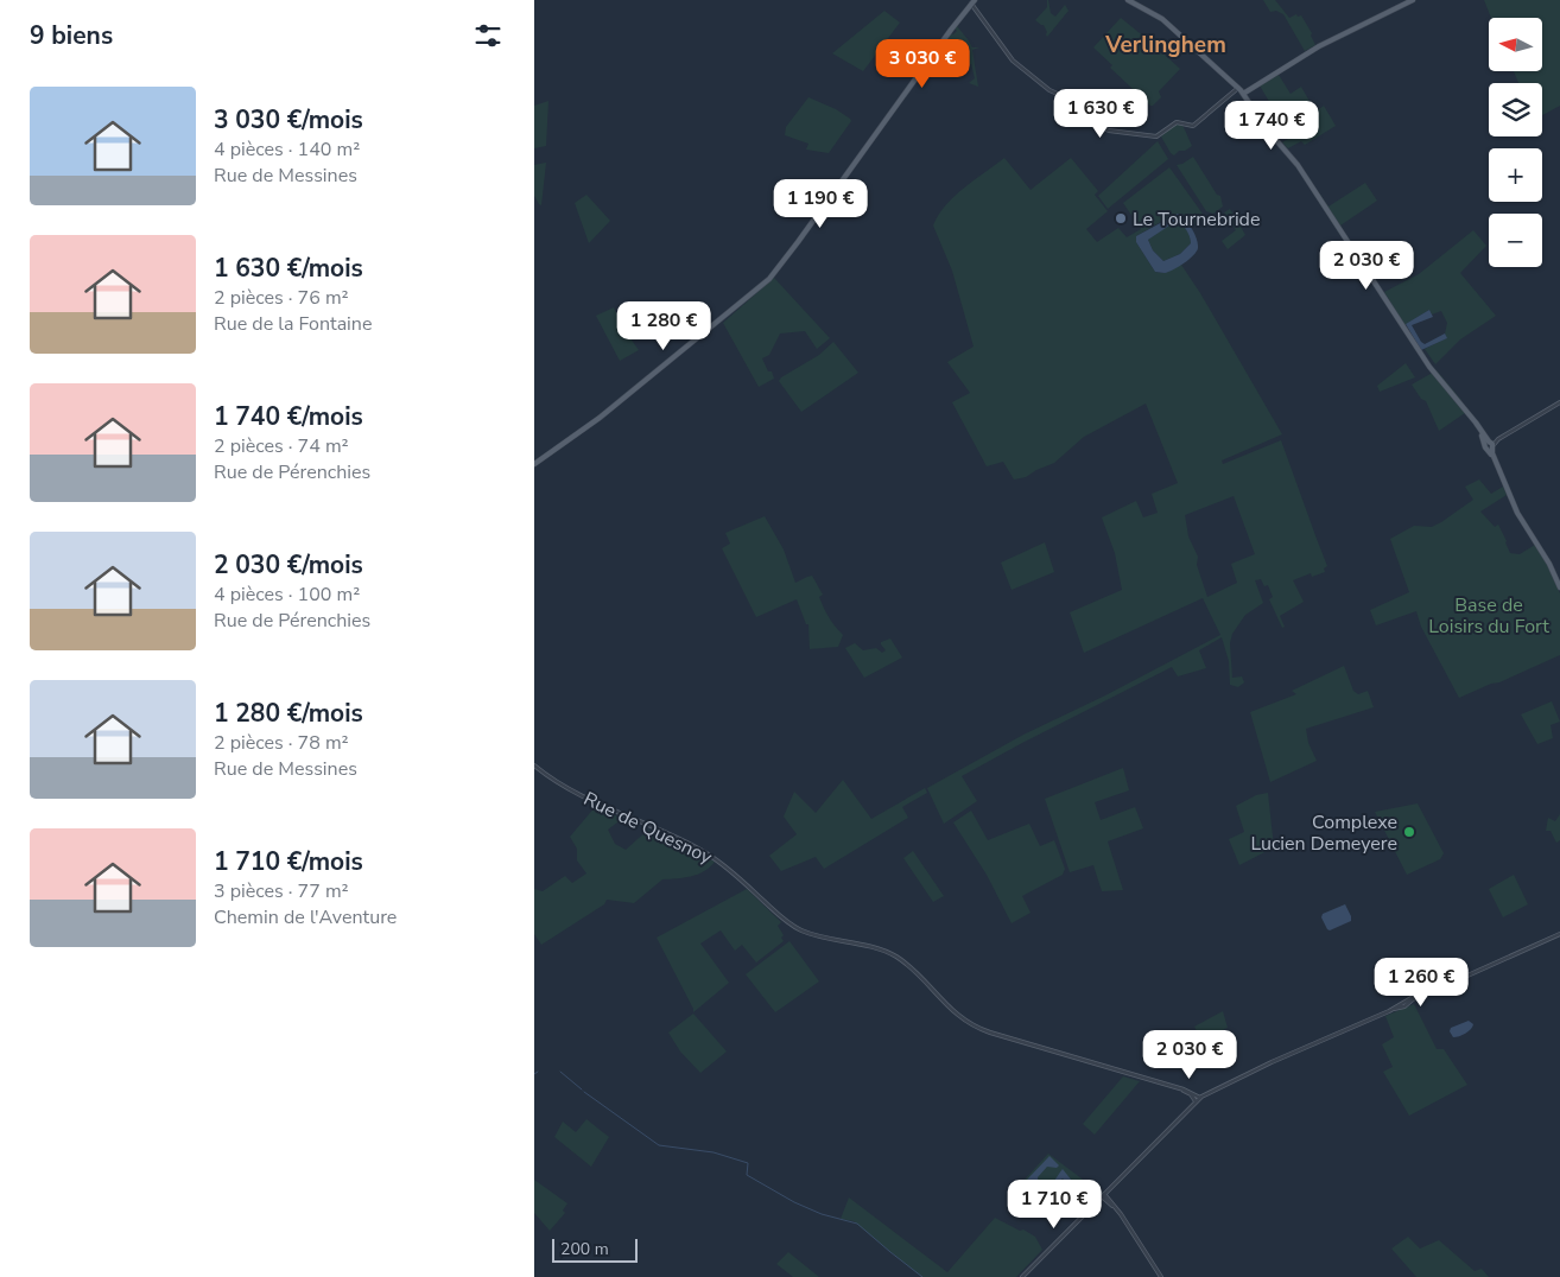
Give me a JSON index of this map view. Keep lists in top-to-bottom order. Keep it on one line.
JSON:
{"streets":{"street":["Rue de Quesnoy"]},"districts":["Verlinghem"],"parks":["Base de Loisirs du Fort"],"places":["Le Tournebride","Complexe Lucien Demeyere"],"scale_bar":"200 m","north":"left","page":{"heading":"9 biens","map_buttons":["+","−"],"price":["3 030 €","1 630 €","1 740 €","1 190 €","2 030 €","1 280 €","1 260 €","2 030 €","1 710 €"],"list":[{"name":"3 030 €/mois","note":"4 pièces · 140 m² · Rue de Messines"},{"name":"1 630 €/mois","note":"2 pièces · 76 m² · Rue de la Fontaine"},{"name":"1 740 €/mois","note":"2 pièces · 74 m² · Rue de Pérenchies"},{"name":"2 030 €/mois","note":"4 pièces · 100 m² · Rue de Pérenchies"},{"name":"1 280 €/mois","note":"2 pièces · 78 m² · Rue de Messines"},{"name":"1 710 €/mois","note":"3 pièces · 77 m² · Chemin de l'Aventure"}],"scale":"200 m"}}
